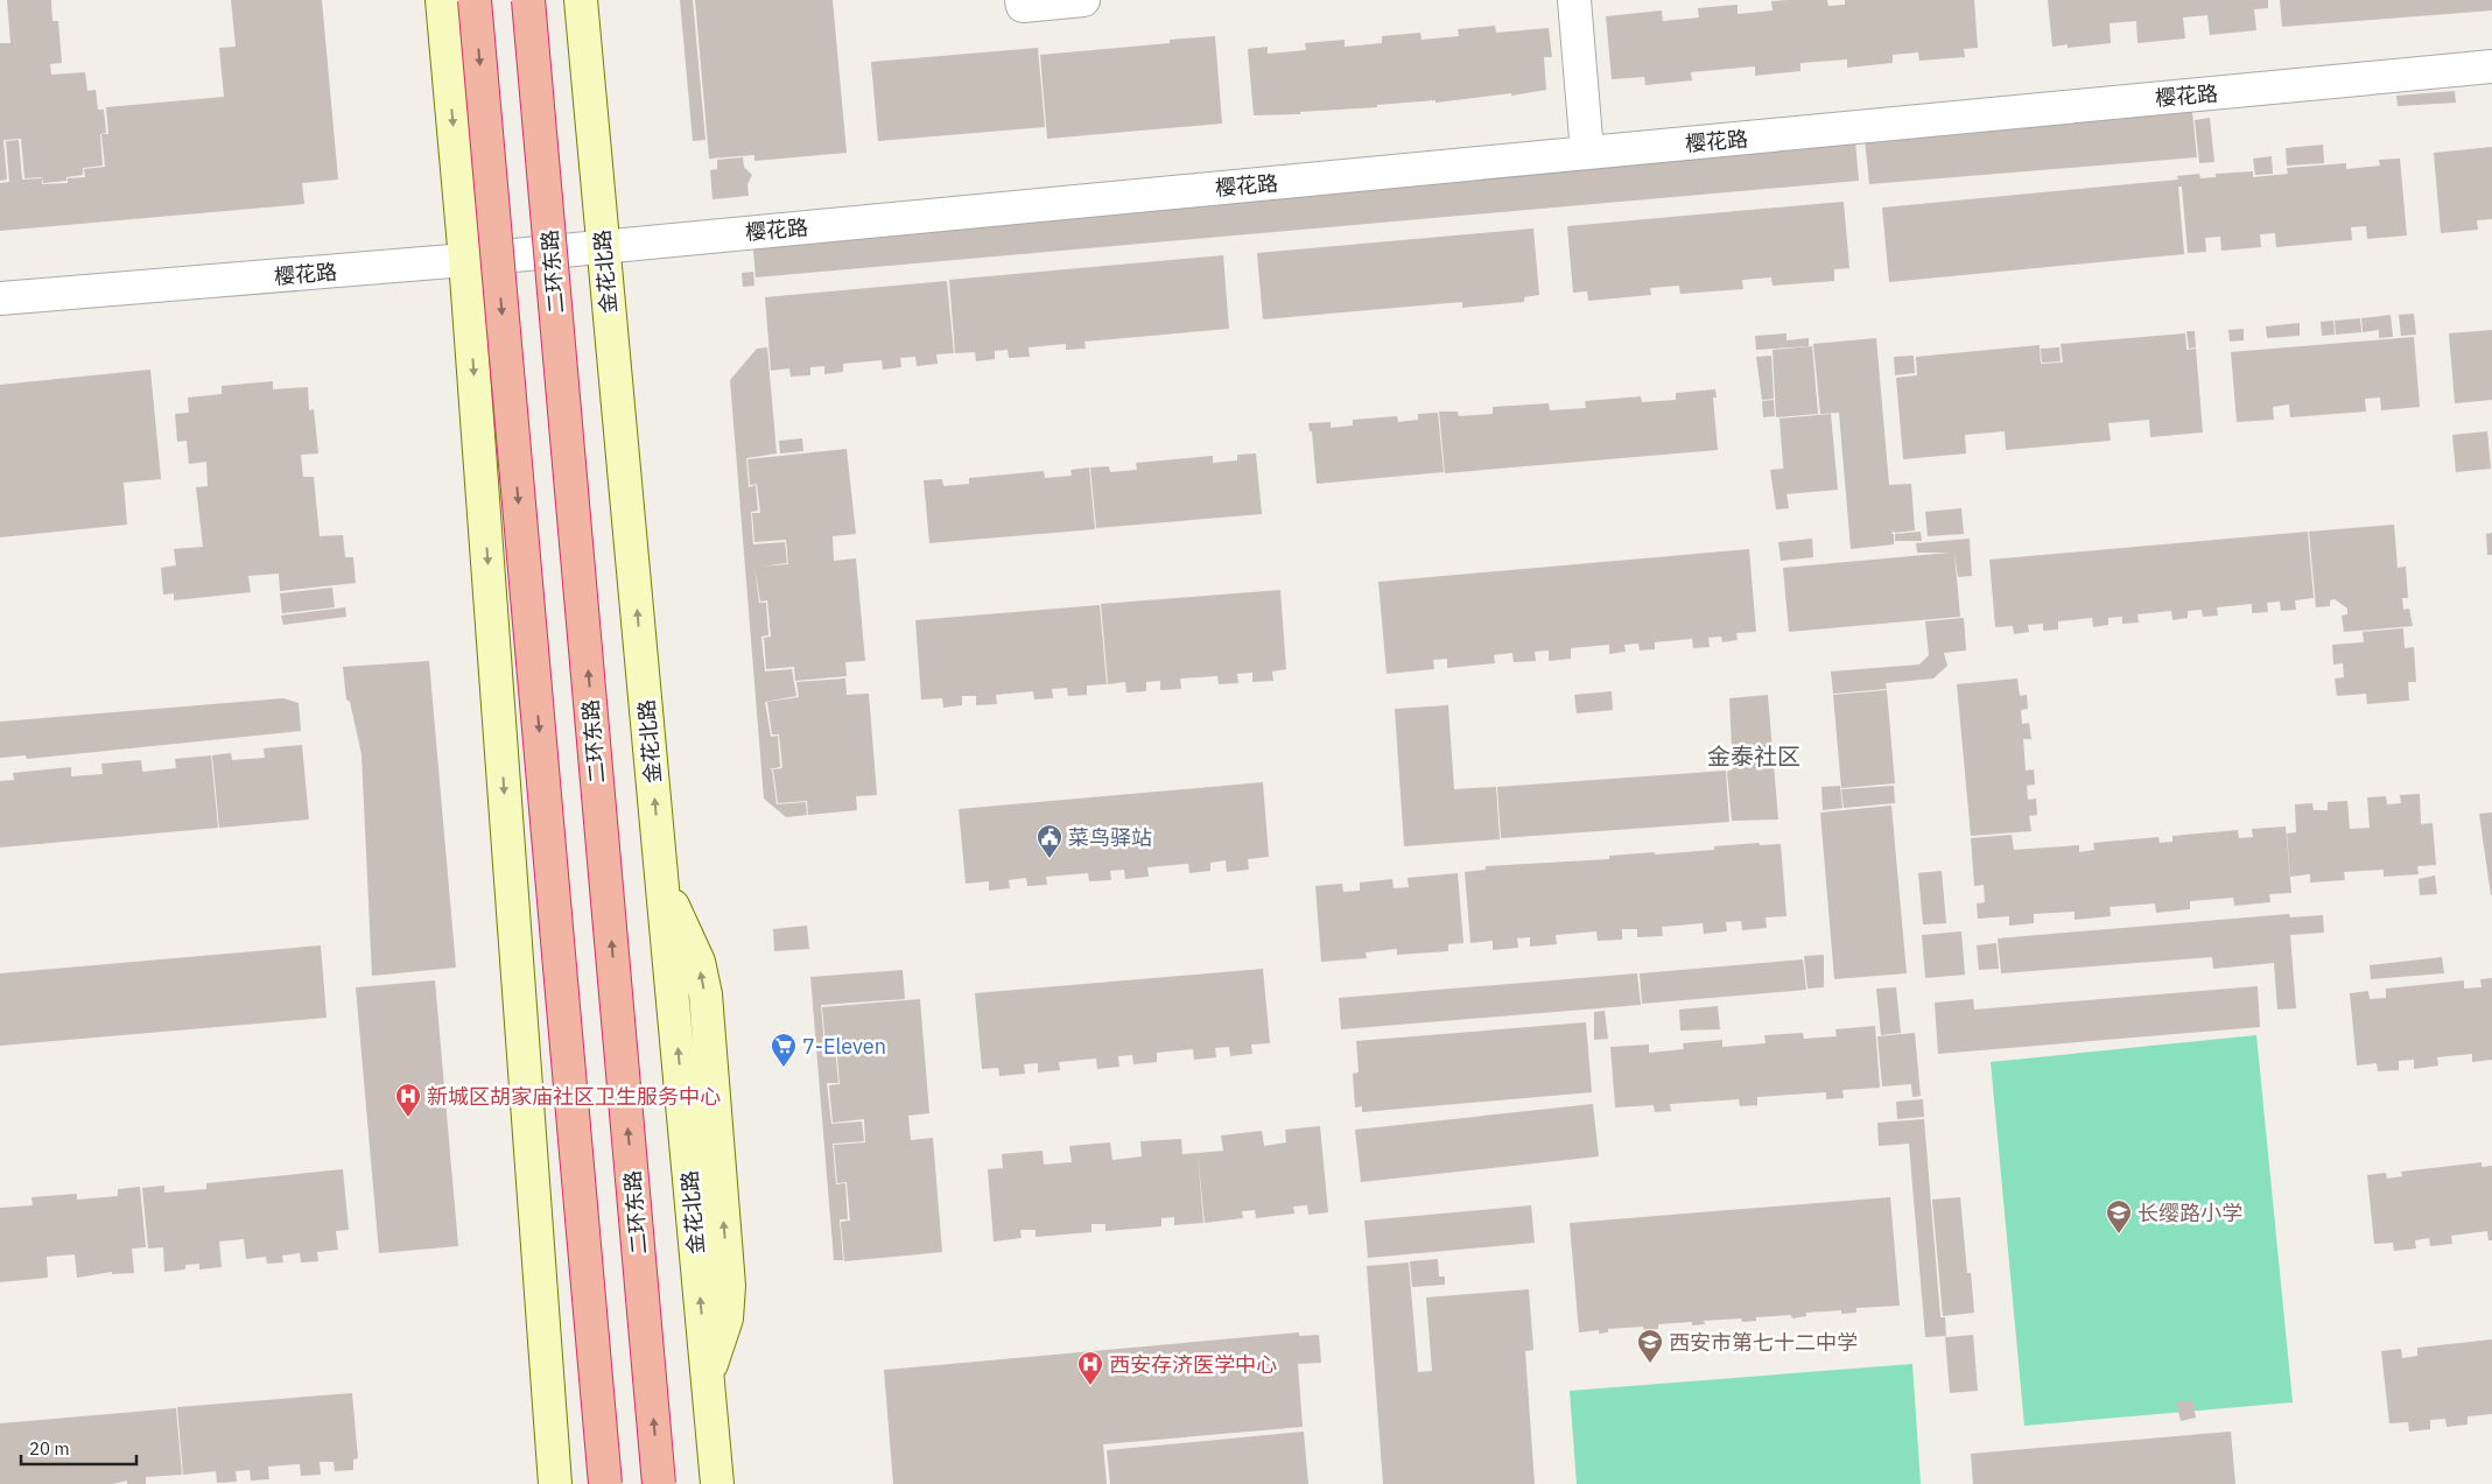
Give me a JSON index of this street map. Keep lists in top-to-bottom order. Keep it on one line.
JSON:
{"streets":{"highway":["二环东路"],"main road":["金花北路"],"street":["樱花路"]},"crossings":[["樱花路","金花北路"]],"districts":["金泰社区"],"places":{"public building":["菜鸟驿站"],"supermarket":["7-Eleven"],"hospital":["新城区胡家庙社区卫生服务中心","西安存济医学中心"],"school or university":["长缨路小学","西安市第七十二中学"]},"scale_bar":"20 m"}
